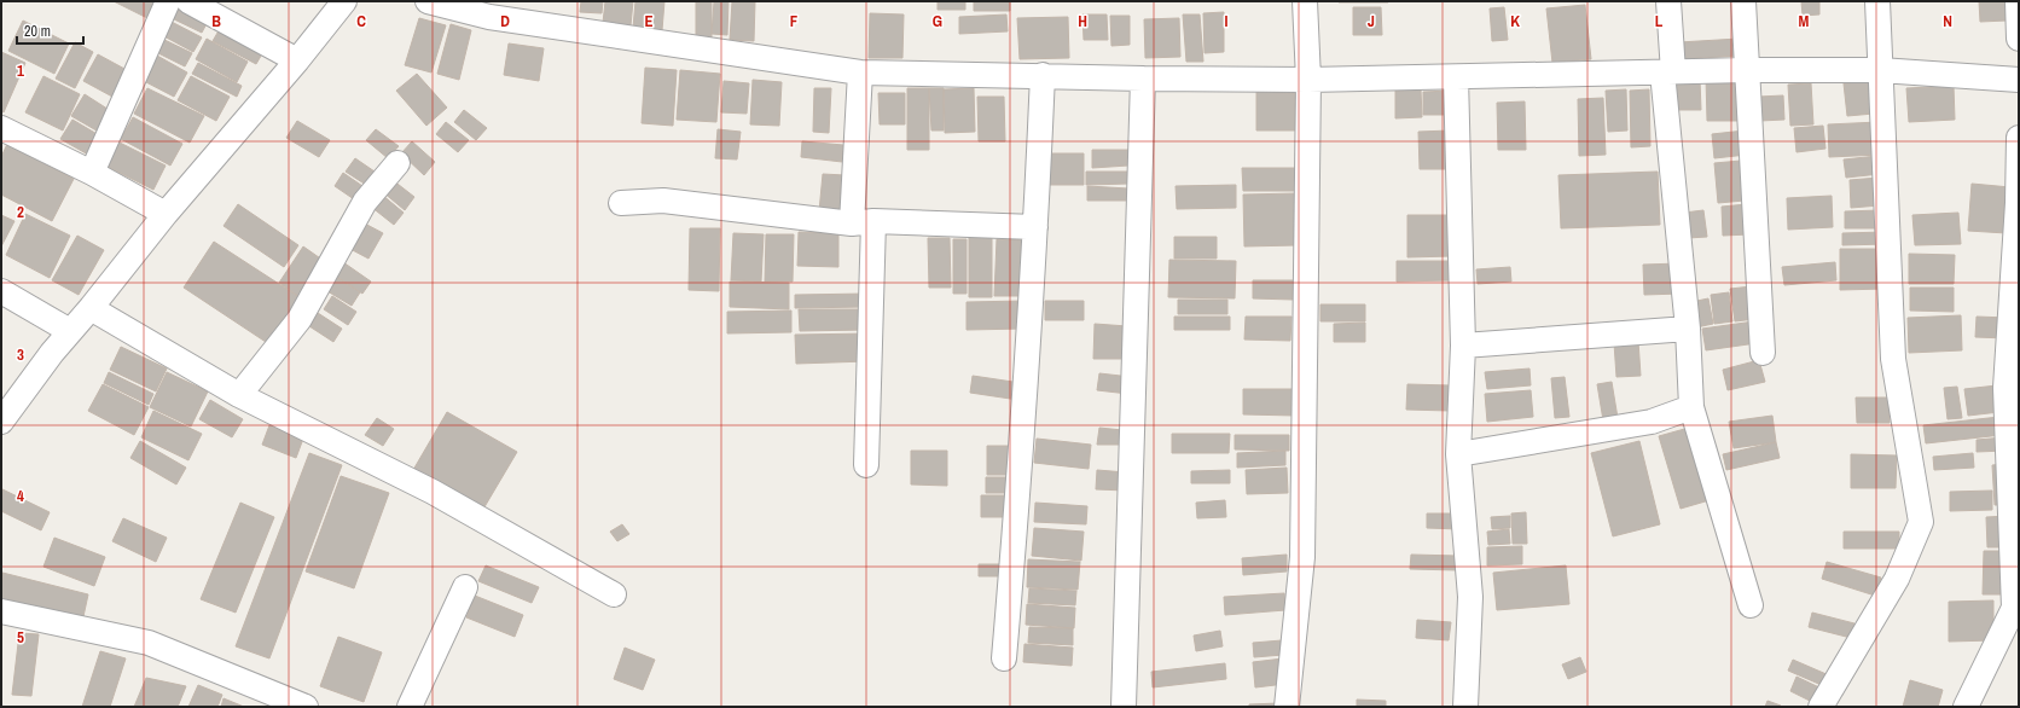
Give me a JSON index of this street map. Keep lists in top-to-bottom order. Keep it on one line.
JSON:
{"scale_bar":"20 m","grid":{"columns":["B","C","D","E","F","G","H","I","J","K","L","M","N"],"rows":["1","2","3","4","5"]}}
